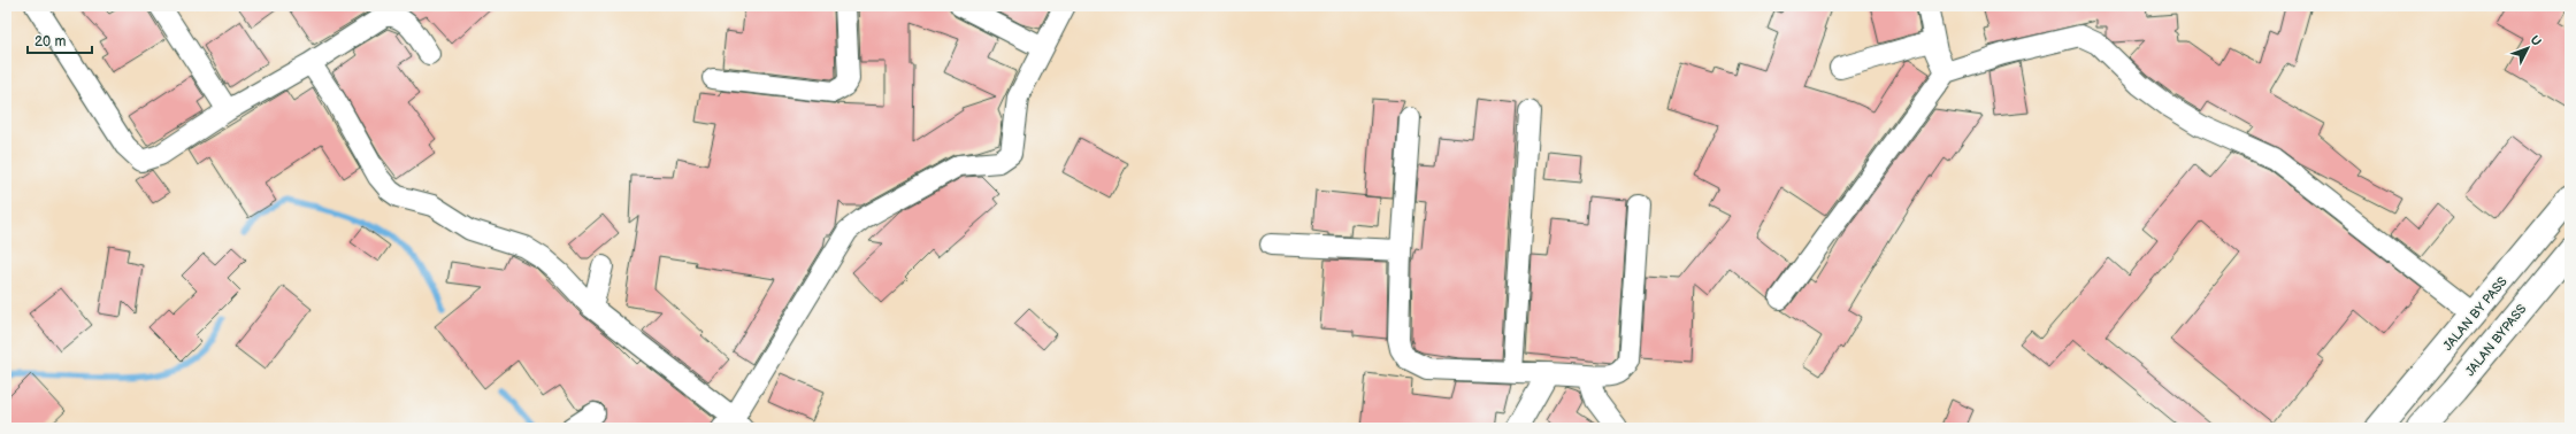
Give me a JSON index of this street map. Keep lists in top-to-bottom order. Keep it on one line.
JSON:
{"streets":{"highway":["JALAN BY PASS","JALAN BYPASS"]},"scale_bar":"20 m","north":"top right"}
